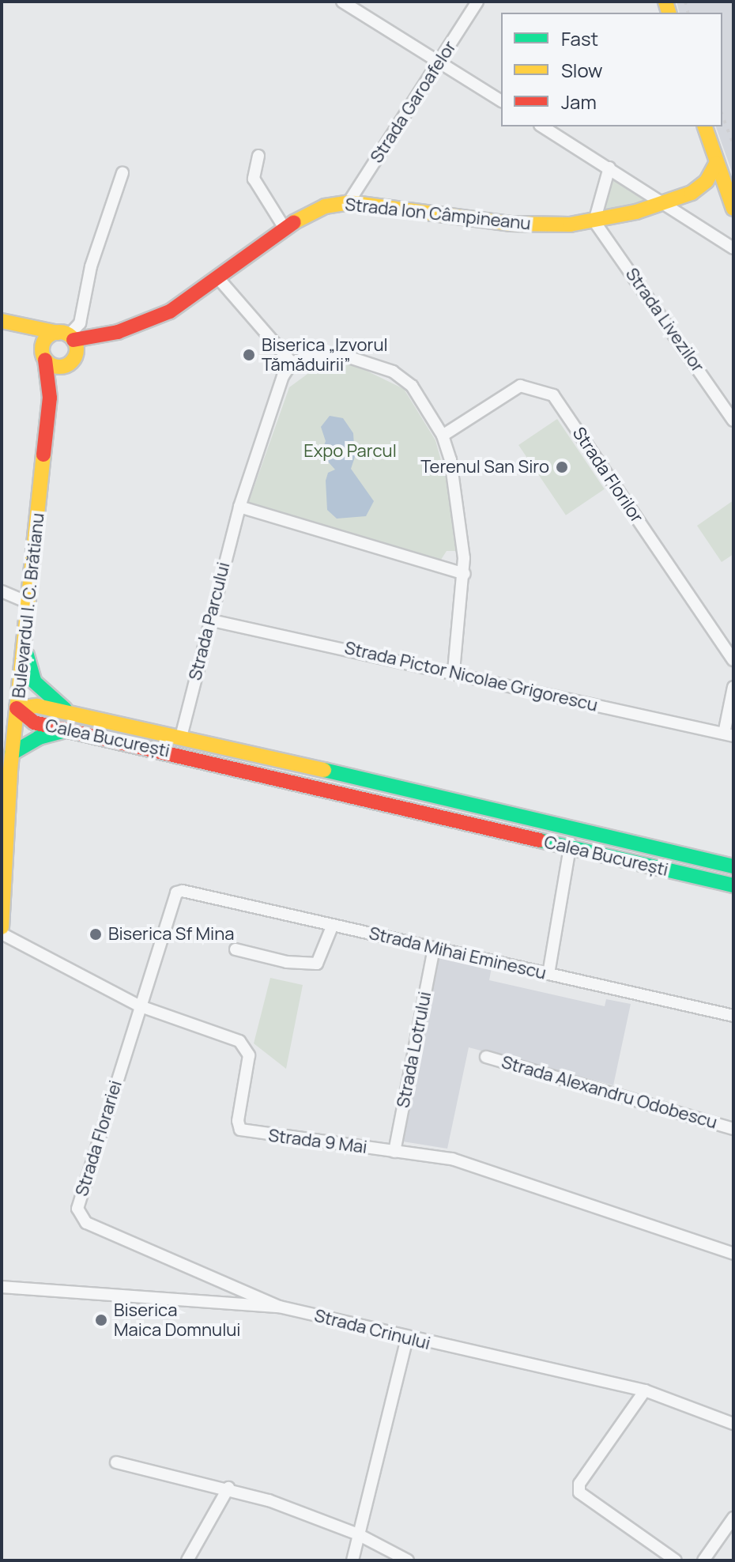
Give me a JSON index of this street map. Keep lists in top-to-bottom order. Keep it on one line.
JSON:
{"streets":{"main road":["Strada Ion Câmpineanu","Bulevardul I. C. Brătianu","Calea București"],"street":["Strada Garoafelor","Strada Livezilor","Strada Florilor","Strada Parcului","Strada Pictor Nicolae Grigorescu","Strada Mihai Eminescu","Strada Lotrului","Strada Alexandru Odobescu","Strada Florariei","Strada 9 Mai","Strada Crinului"]},"crossings":[["Strada Garoafelor","Strada Ion Câmpineanu"],["Strada Ion Câmpineanu","Strada Livezilor"],["Bulevardul I. C. Brătianu","Calea București"],["Strada Parcului","Strada Pictor Nicolae Grigorescu"],["Strada Parcului","Calea București"],["Strada Mihai Eminescu","Strada Lotrului"],["Strada Mihai Eminescu","Strada Florariei"],["Strada Lotrului","Strada 9 Mai"],["Strada Florariei","Strada 9 Mai"],["Strada Florariei","Strada Crinului"]],"parks":["Expo Parcul"],"places":["Biserica „Izvorul Tămăduirii”","Terenul San Siro","Biserica Sf Mina","Biserica Maica Domnului"],"legend":["Fast","Slow","Jam"]}
